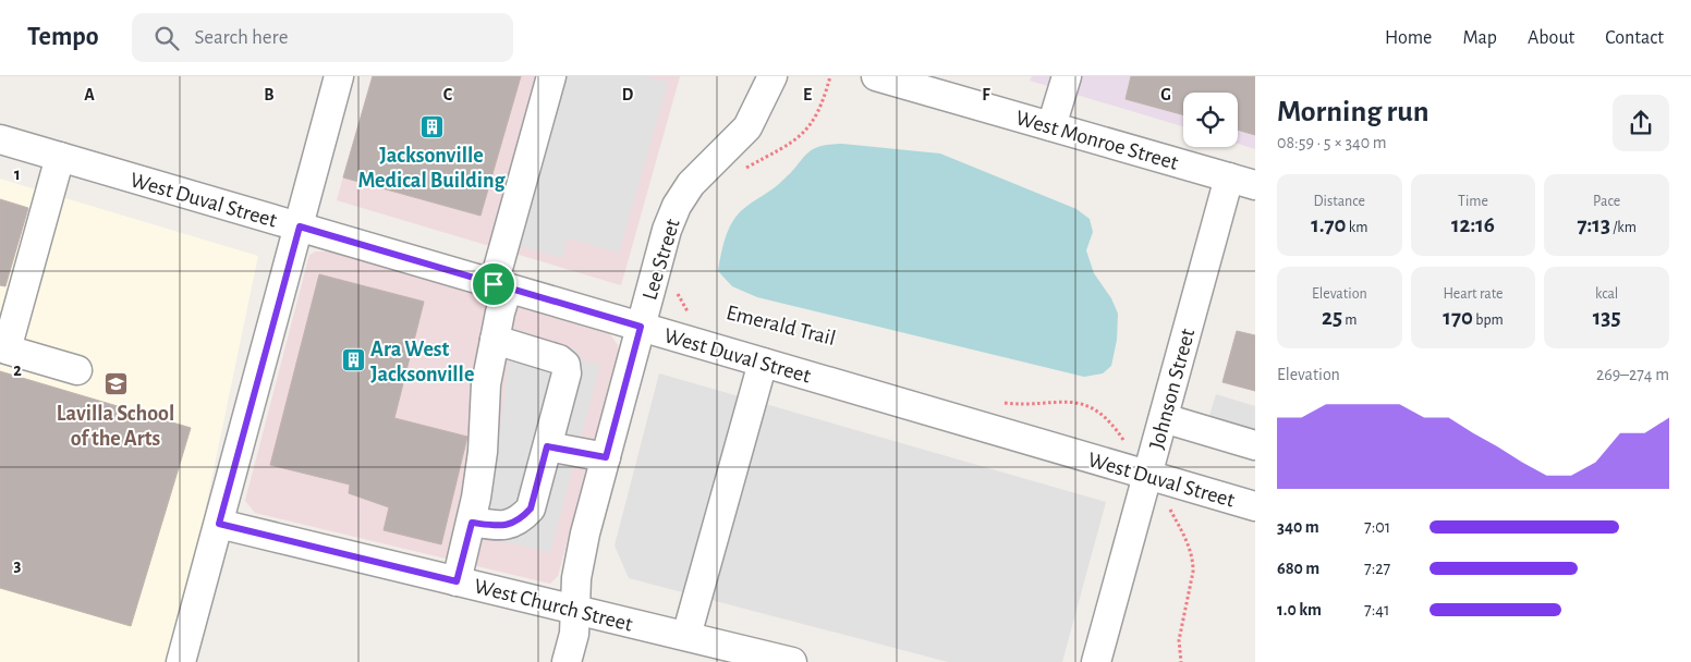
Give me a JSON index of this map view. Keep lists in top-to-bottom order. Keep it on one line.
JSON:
{"streets":{"street":["West Monroe Street","West Duval Street","Lee Street","Johnson Street","West Church Street"]},"crossings":[["West Monroe Street","Johnson Street"],["West Duval Street","Lee Street"],["West Duval Street","Johnson Street"],["Lee Street","West Church Street"]],"places":{"building":["Jacksonville Medical Building","Ara West Jacksonville"],"school or university":["Lavilla School of the Arts"]},"page":{"header":"Tempo","search":"Search here","nav":["Home","Map","About","Contact"],"heading":["Morning run","08:59 · 5 × 340 m"],"stats":[["Distance","1.70 km"],["Time","12:16"],["Pace","7:13 /km"],["Elevation","25 m"],["Heart rate","170 bpm"],["kcal","135"]],"chart":["Elevation","269–274 m"],"list":[{"name":"340 m","note":"7:01"},{"name":"680 m","note":"7:27"},{"name":"1.0 km","note":"7:41"}]},"grid":{"columns":["A","B","C","D","E","F","G"],"rows":["1","2","3"]}}
